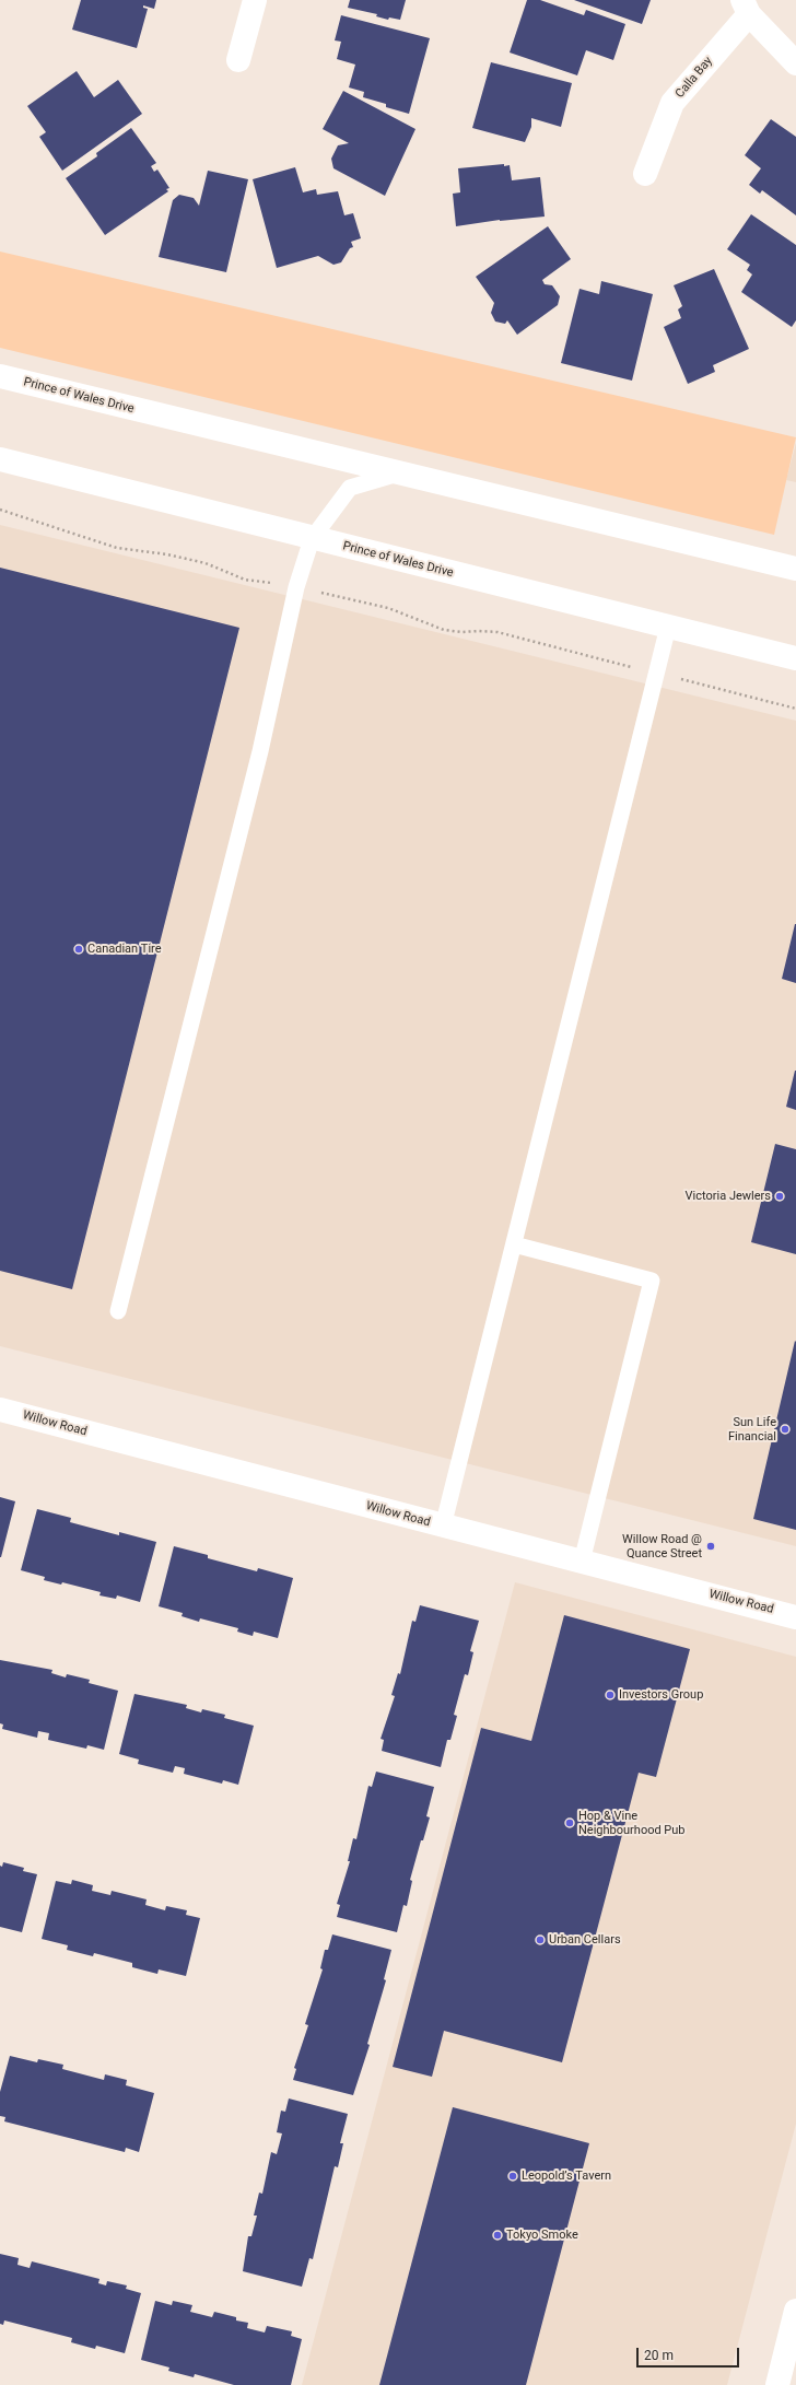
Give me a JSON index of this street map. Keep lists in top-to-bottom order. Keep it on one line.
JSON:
{"streets":{"main road":["Calla Bay","Prince of Wales Drive","Willow Road"]},"places":["Canadian Tire","Victoria Jewlers","Sun Life Financial","Willow Road @ Quance Street","Investors Group","Hop & Vine Neighbourhood Pub","Urban Cellars","Leopold’s Tavern","Tokyo Smoke"],"scale_bar":"20 m"}
